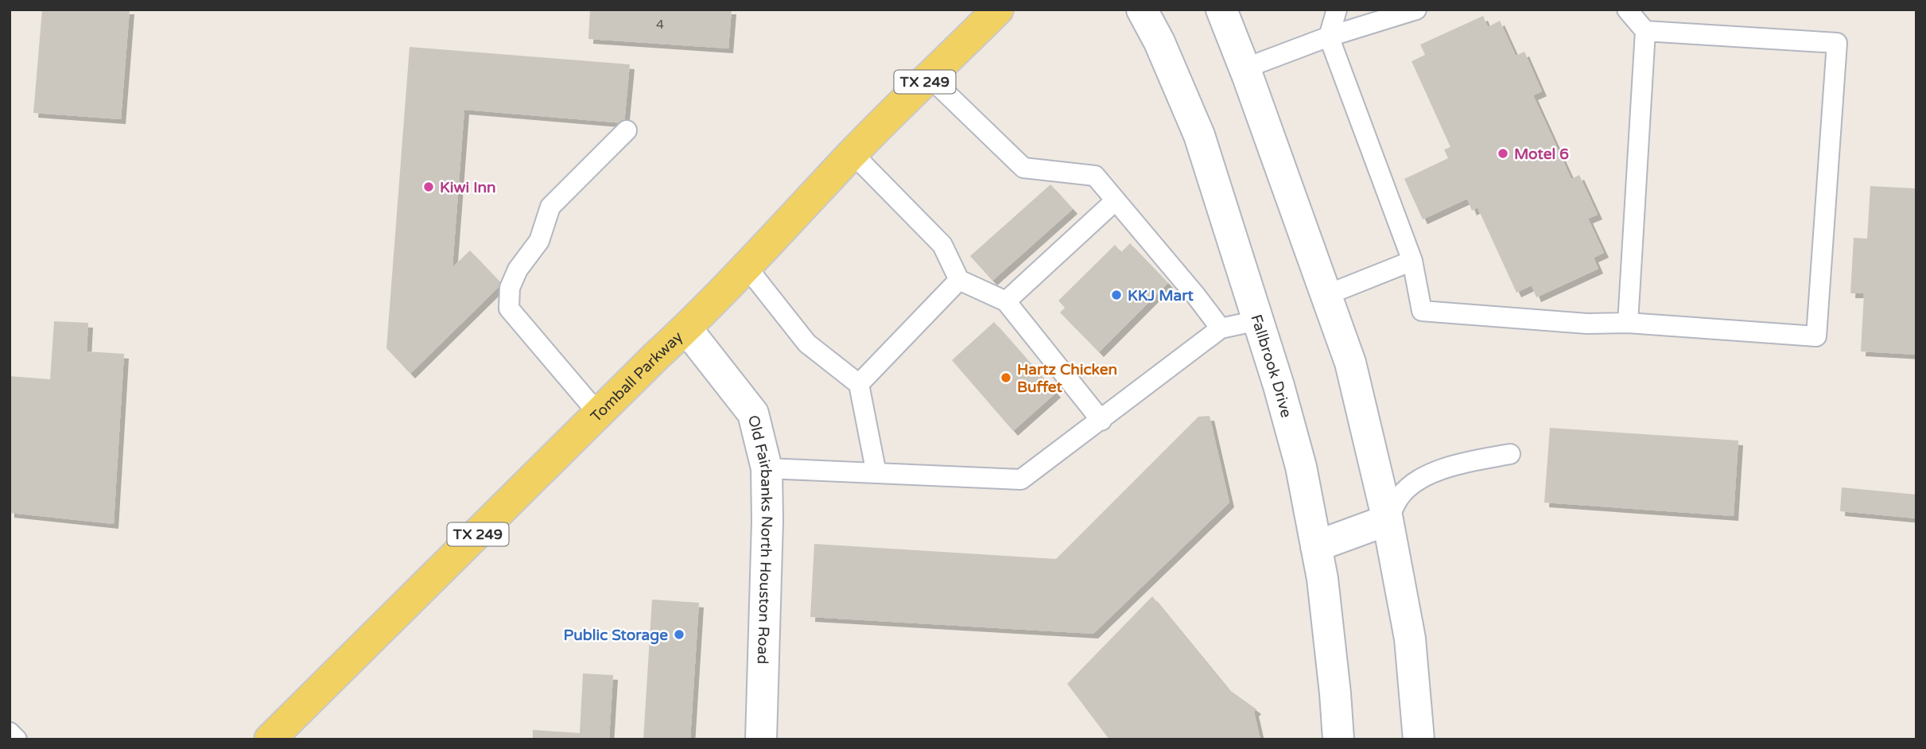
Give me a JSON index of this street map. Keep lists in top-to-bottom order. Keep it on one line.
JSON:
{"streets":{"main road":["TX 249","Fallbrook Drive","Tomball Parkway","Old Fairbanks North Houston Road"]},"crossings":[["Tomball Parkway","Old Fairbanks North Houston Road"]],"places":["Motel 6","Kiwi Inn","KKJ Mart","Hartz Chicken Buffet","Public Storage"],"house_numbers":["4"]}
